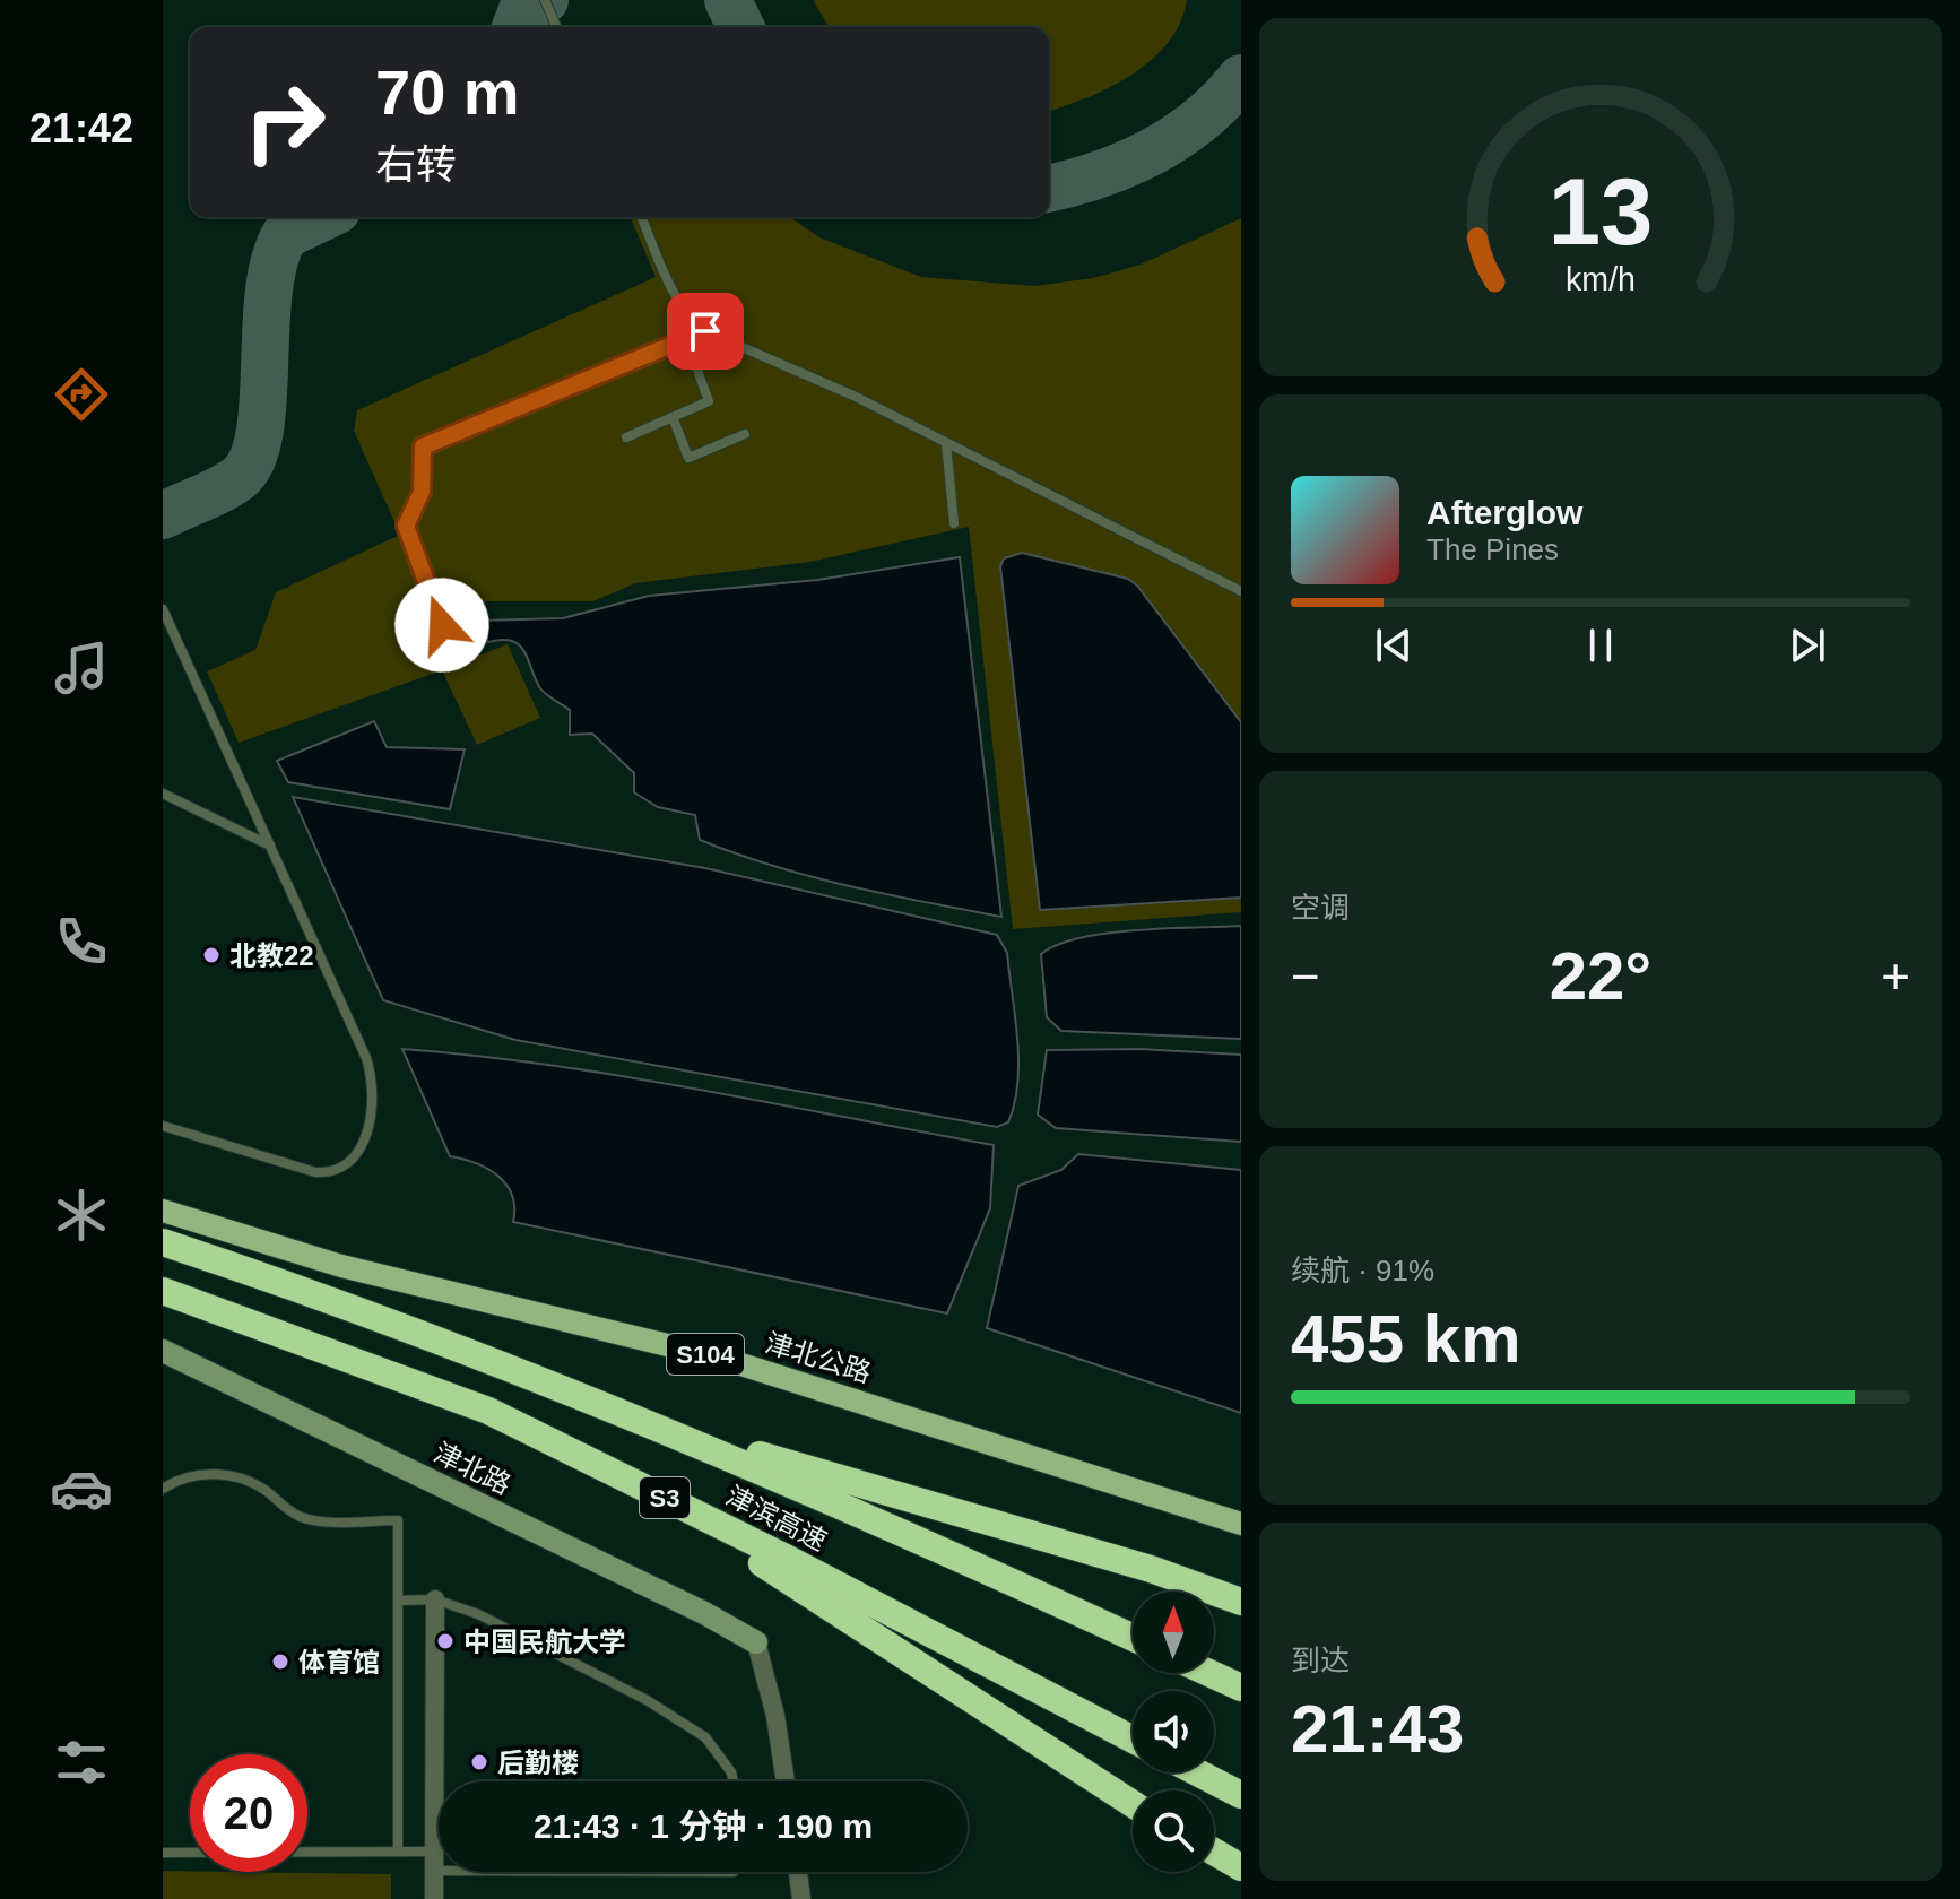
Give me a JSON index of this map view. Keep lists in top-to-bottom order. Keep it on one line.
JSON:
{"streets":{"highway":["S3","津滨高速"],"main road":["S104","津北公路"],"street":["津北路"]},"places":["北教22","中国民航大学","体育馆","后勤楼"],"north":"top","page":{"tabs":"21:42","turn":["70 m","右转"],"song":["Afterglow","The Pines"],"tile":["空调",["续航 · 91%","455 km"],["到达","21:43"]],"heat":["−","22°","+"],"limit":"20","trip":"21:43 · 1 分钟 · 190 m","gauge":["13","km/h"]}}
